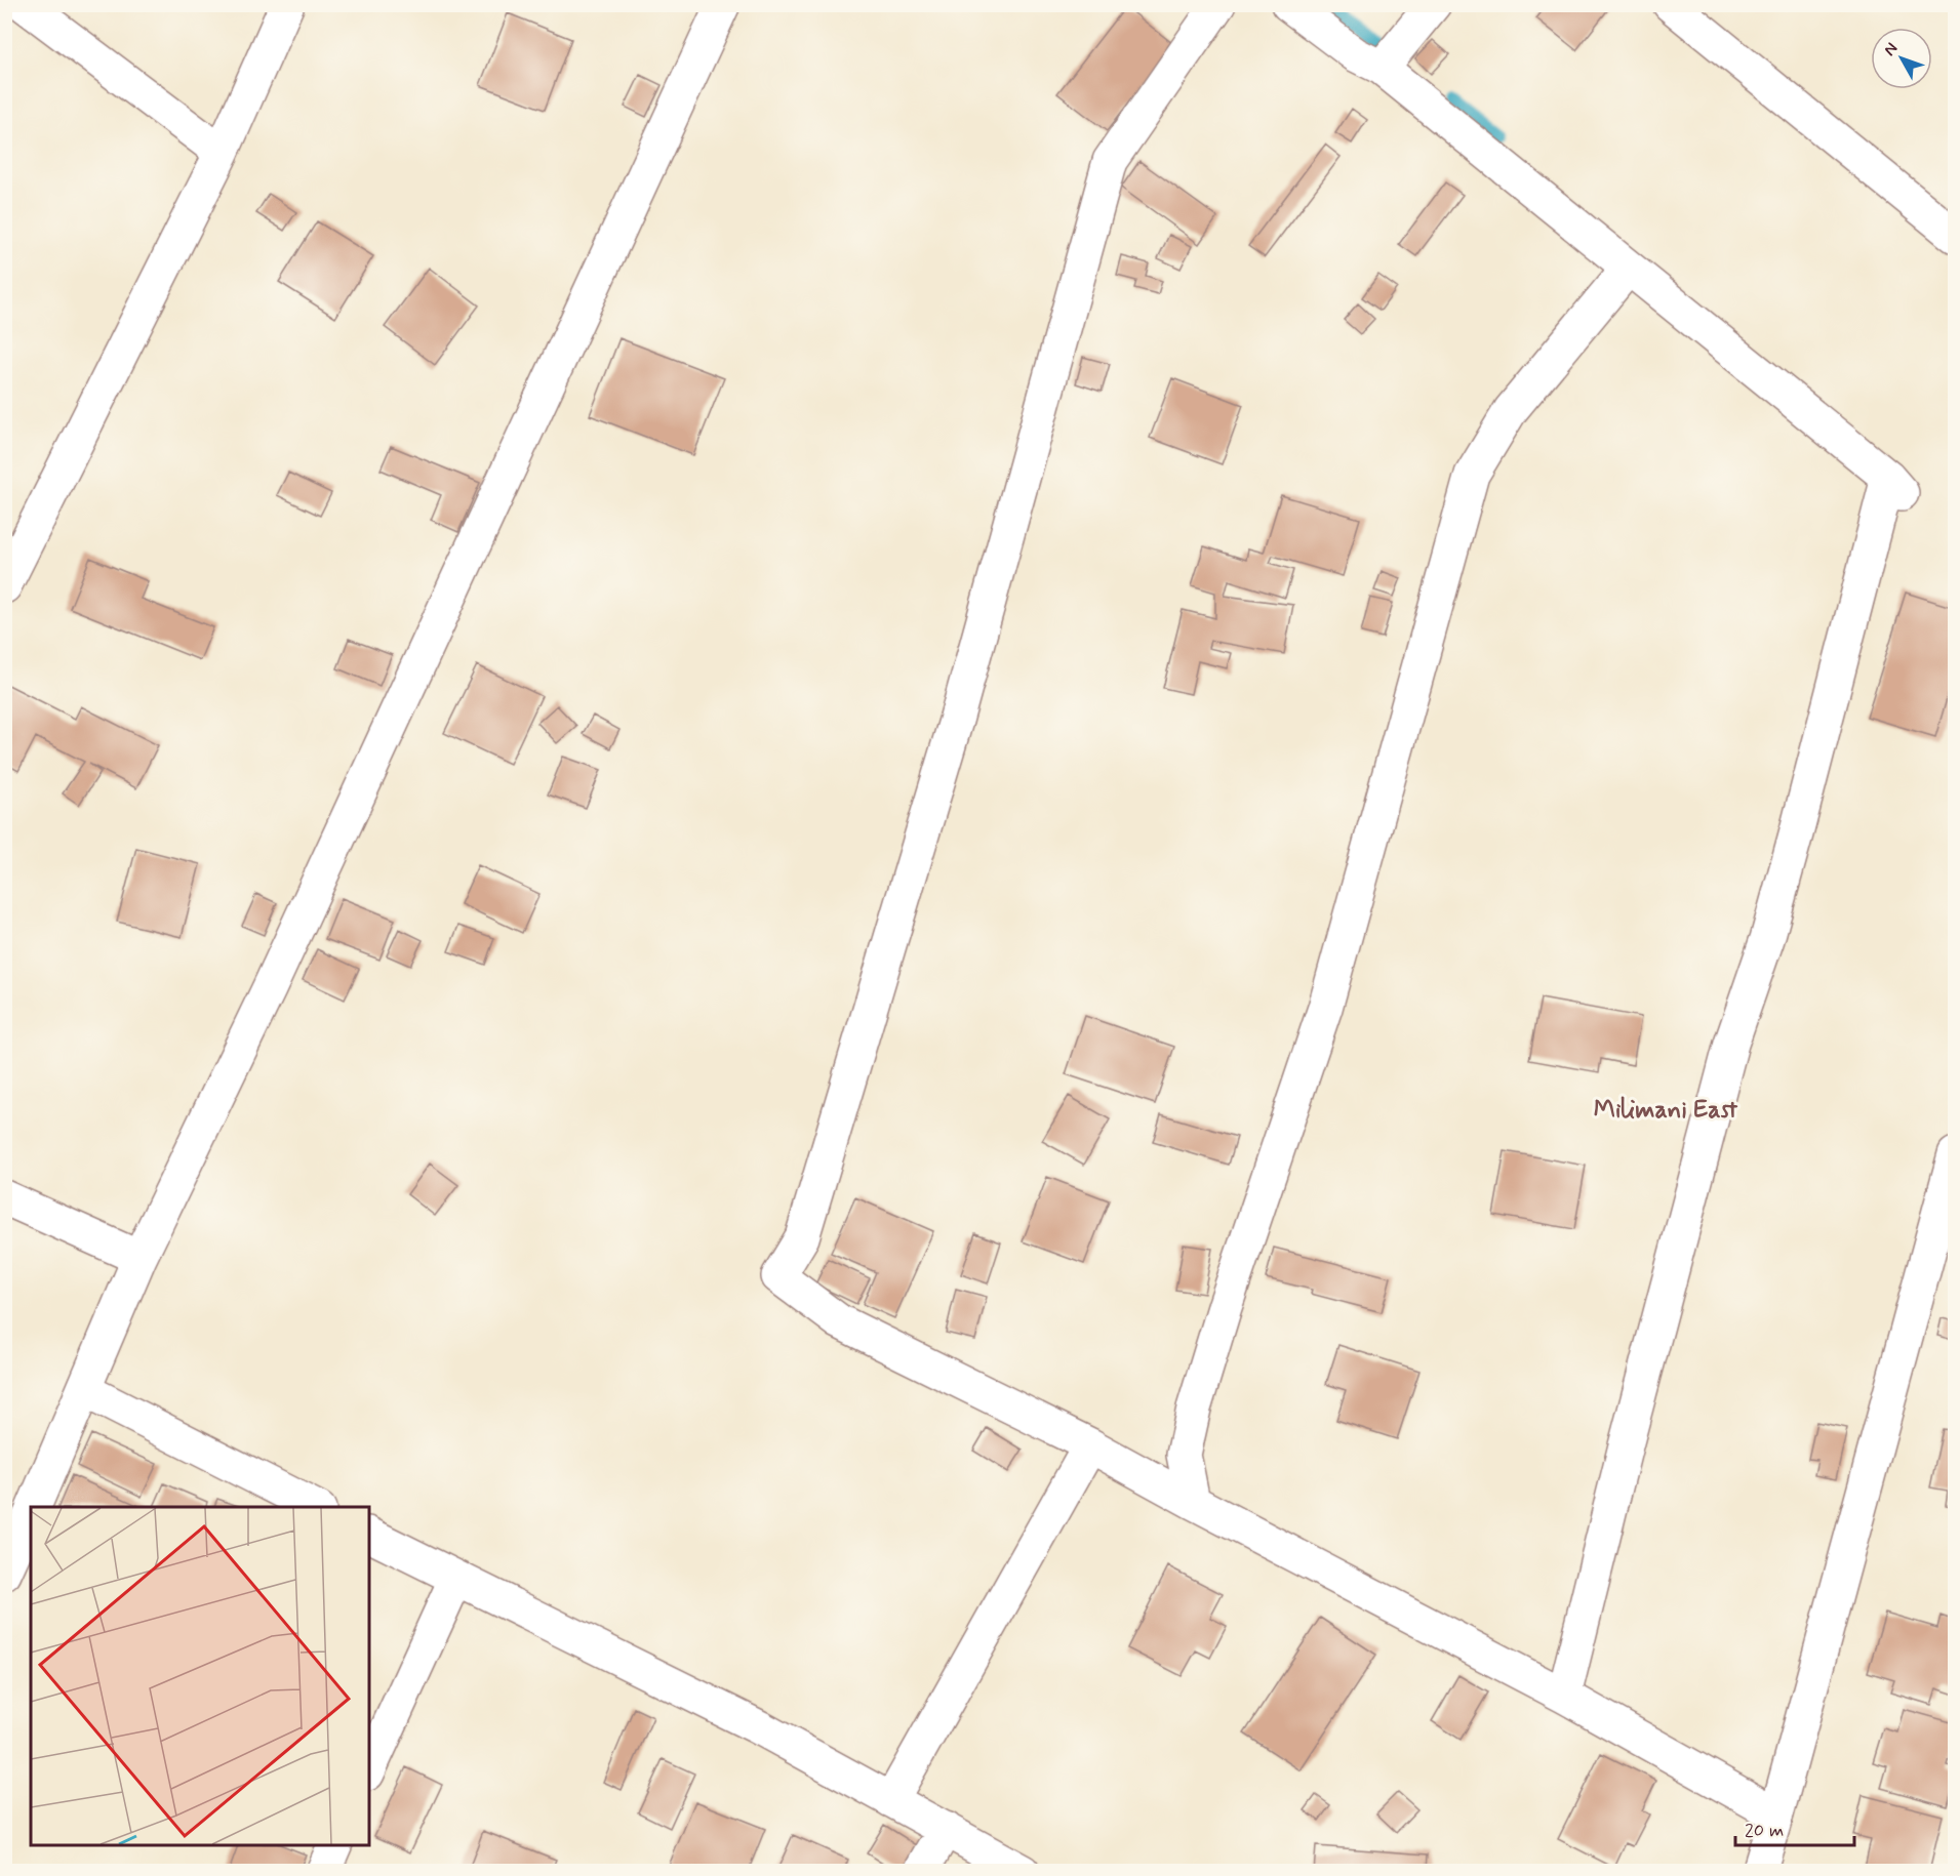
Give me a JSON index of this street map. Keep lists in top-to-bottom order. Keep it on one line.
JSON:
{"districts":["Milimani East"],"scale_bar":"20 m","north":"top left"}
